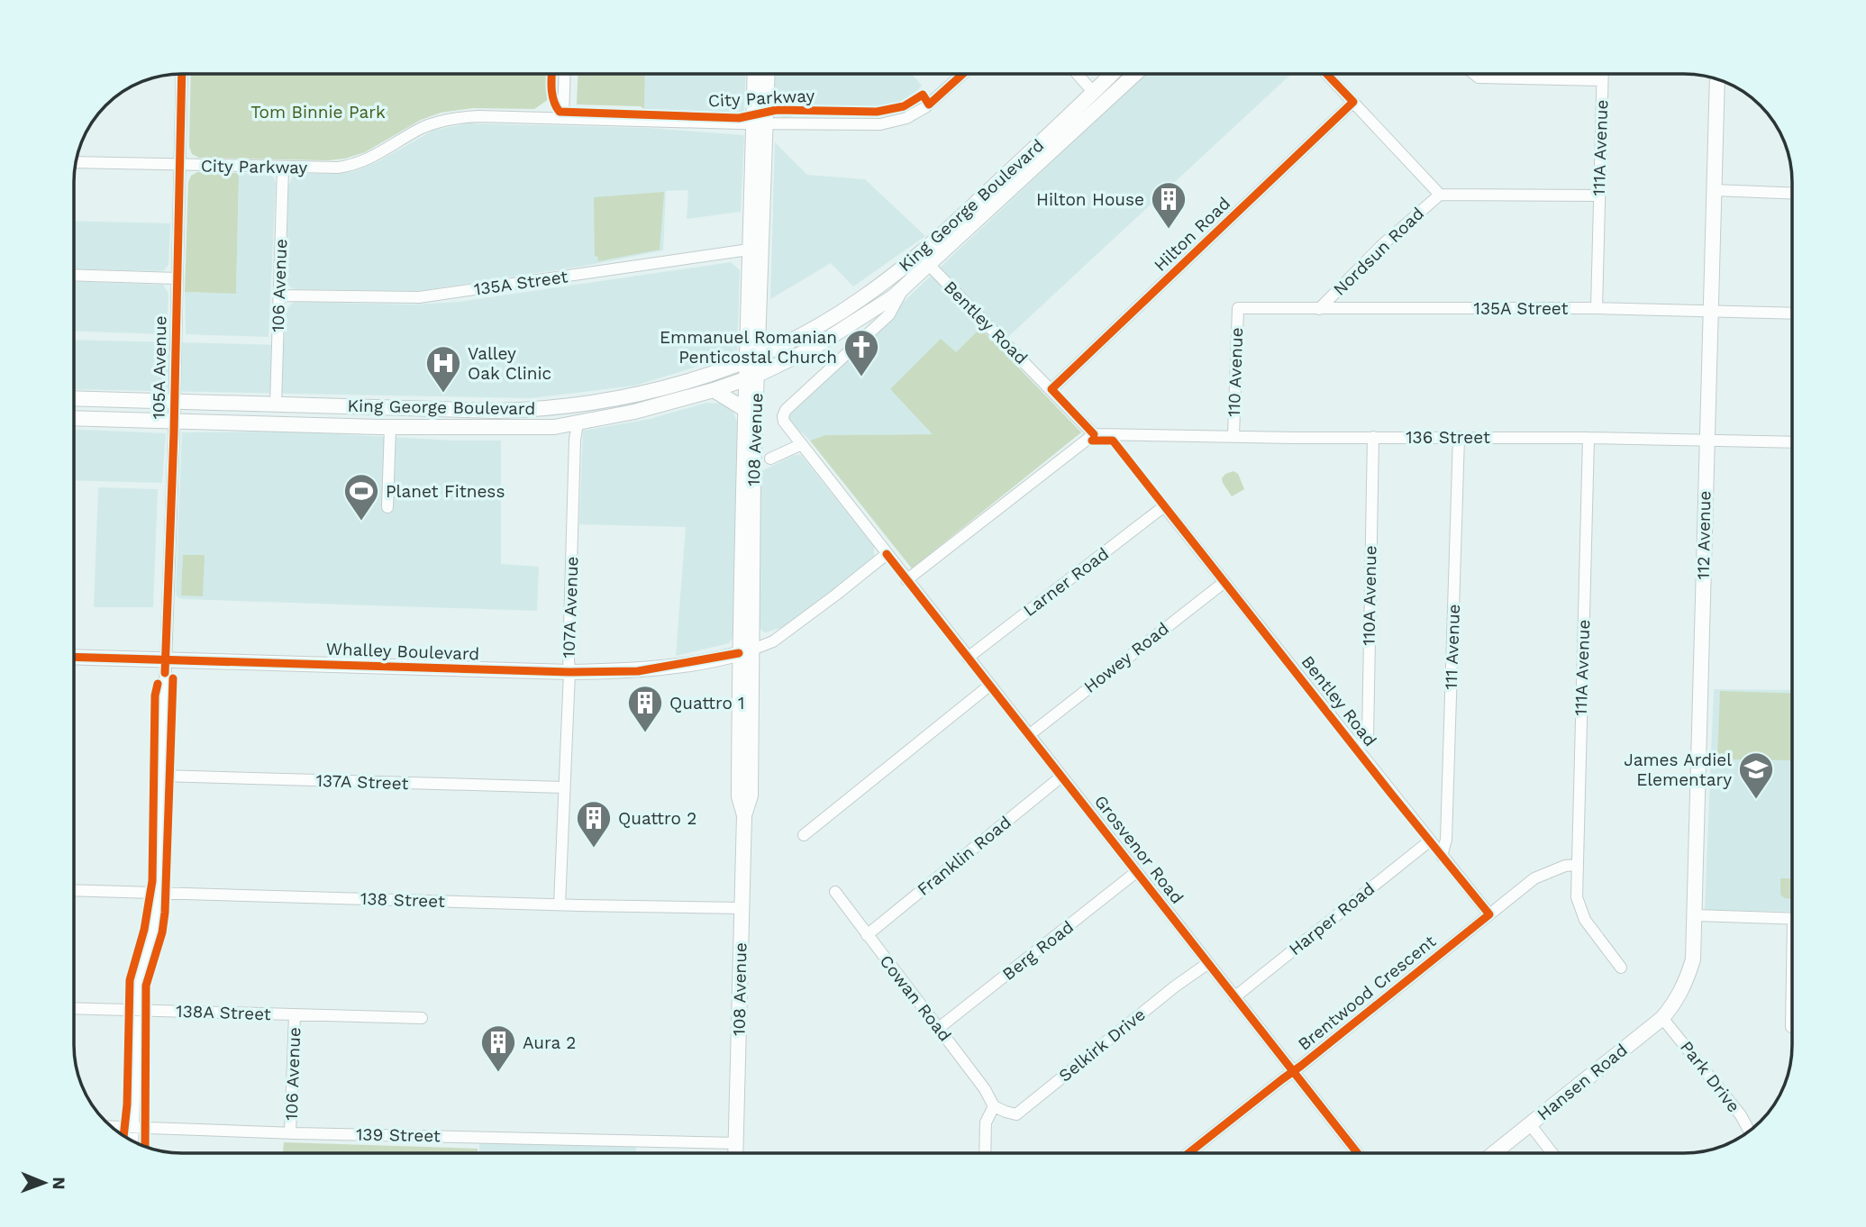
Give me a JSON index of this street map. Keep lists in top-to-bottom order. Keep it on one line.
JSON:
{"streets":{"main road":["King George Boulevard","108 Avenue","112 Avenue","Whalley Boulevard","Hansen Road"],"street":["City Parkway","111A Avenue","Hilton Road","Nordsun Road","135A Street","106 Avenue","Bentley Road","105A Avenue","110 Avenue","136 Street","Larner Road","110A Avenue","107A Avenue","111 Avenue","Howey Road","137A Street","Grosvenor Road","Franklin Road","138 Street","Harper Road","Berg Road","Brentwood Crescent","Cowan Road","138A Street","Selkirk Drive","Park Drive","139 Street"]},"crossings":[["City Parkway","106 Avenue"],["City Parkway","105A Avenue"],["City Parkway","108 Avenue"],["111A Avenue","135A Street"],["111A Avenue","136 Street"],["111A Avenue","Brentwood Crescent"],["King George Boulevard","106 Avenue"],["King George Boulevard","Bentley Road"],["King George Boulevard","105A Avenue"],["King George Boulevard","108 Avenue"],["King George Boulevard","107A Avenue"],["King George Boulevard","Grosvenor Road"],["Hilton Road","Bentley Road"],["Nordsun Road","135A Street"],["135A Street","106 Avenue"],["135A Street","110 Avenue"],["135A Street","108 Avenue"],["135A Street","112 Avenue"],["106 Avenue","138A Street"],["106 Avenue","139 Street"],["Bentley Road","136 Street"],["Bentley Road","Larner Road"],["Bentley Road","110A Avenue"],["Bentley Road","111 Avenue"],["Bentley Road","Howey Road"],["Bentley Road","Harper Road"],["Bentley Road","Brentwood Crescent"],["105A Avenue","Whalley Boulevard"],["105A Avenue","137A Street"],["105A Avenue","138 Street"],["105A Avenue","138A Street"],["105A Avenue","139 Street"],["110 Avenue","136 Street"],["136 Street","112 Avenue"],["136 Street","110A Avenue"],["136 Street","111 Avenue"],["108 Avenue","Whalley Boulevard"],["108 Avenue","138 Street"],["108 Avenue","139 Street"],["112 Avenue","Hansen Road"],["Larner Road","Grosvenor Road"],["107A Avenue","Whalley Boulevard"],["107A Avenue","137A Street"],["107A Avenue","138 Street"],["Whalley Boulevard","Grosvenor Road"],["Howey Road","Grosvenor Road"],["Grosvenor Road","Franklin Road"],["Grosvenor Road","Harper Road"],["Grosvenor Road","Berg Road"],["Grosvenor Road","Brentwood Crescent"],["Grosvenor Road","Selkirk Drive"],["Franklin Road","Cowan Road"],["Berg Road","Cowan Road"],["Cowan Road","Selkirk Drive"],["Park Drive","Hansen Road"]],"parks":["Tom Binnie Park"],"places":{"building":["Hilton House","Quattro 1","Quattro 2","Aura 2"],"church":["Emmanuel Romanian Penticostal Church"],"hospital":["Valley Oak Clinic"],"sports":["Planet Fitness"],"school or university":["James Ardiel Elementary"]},"north":"right"}
